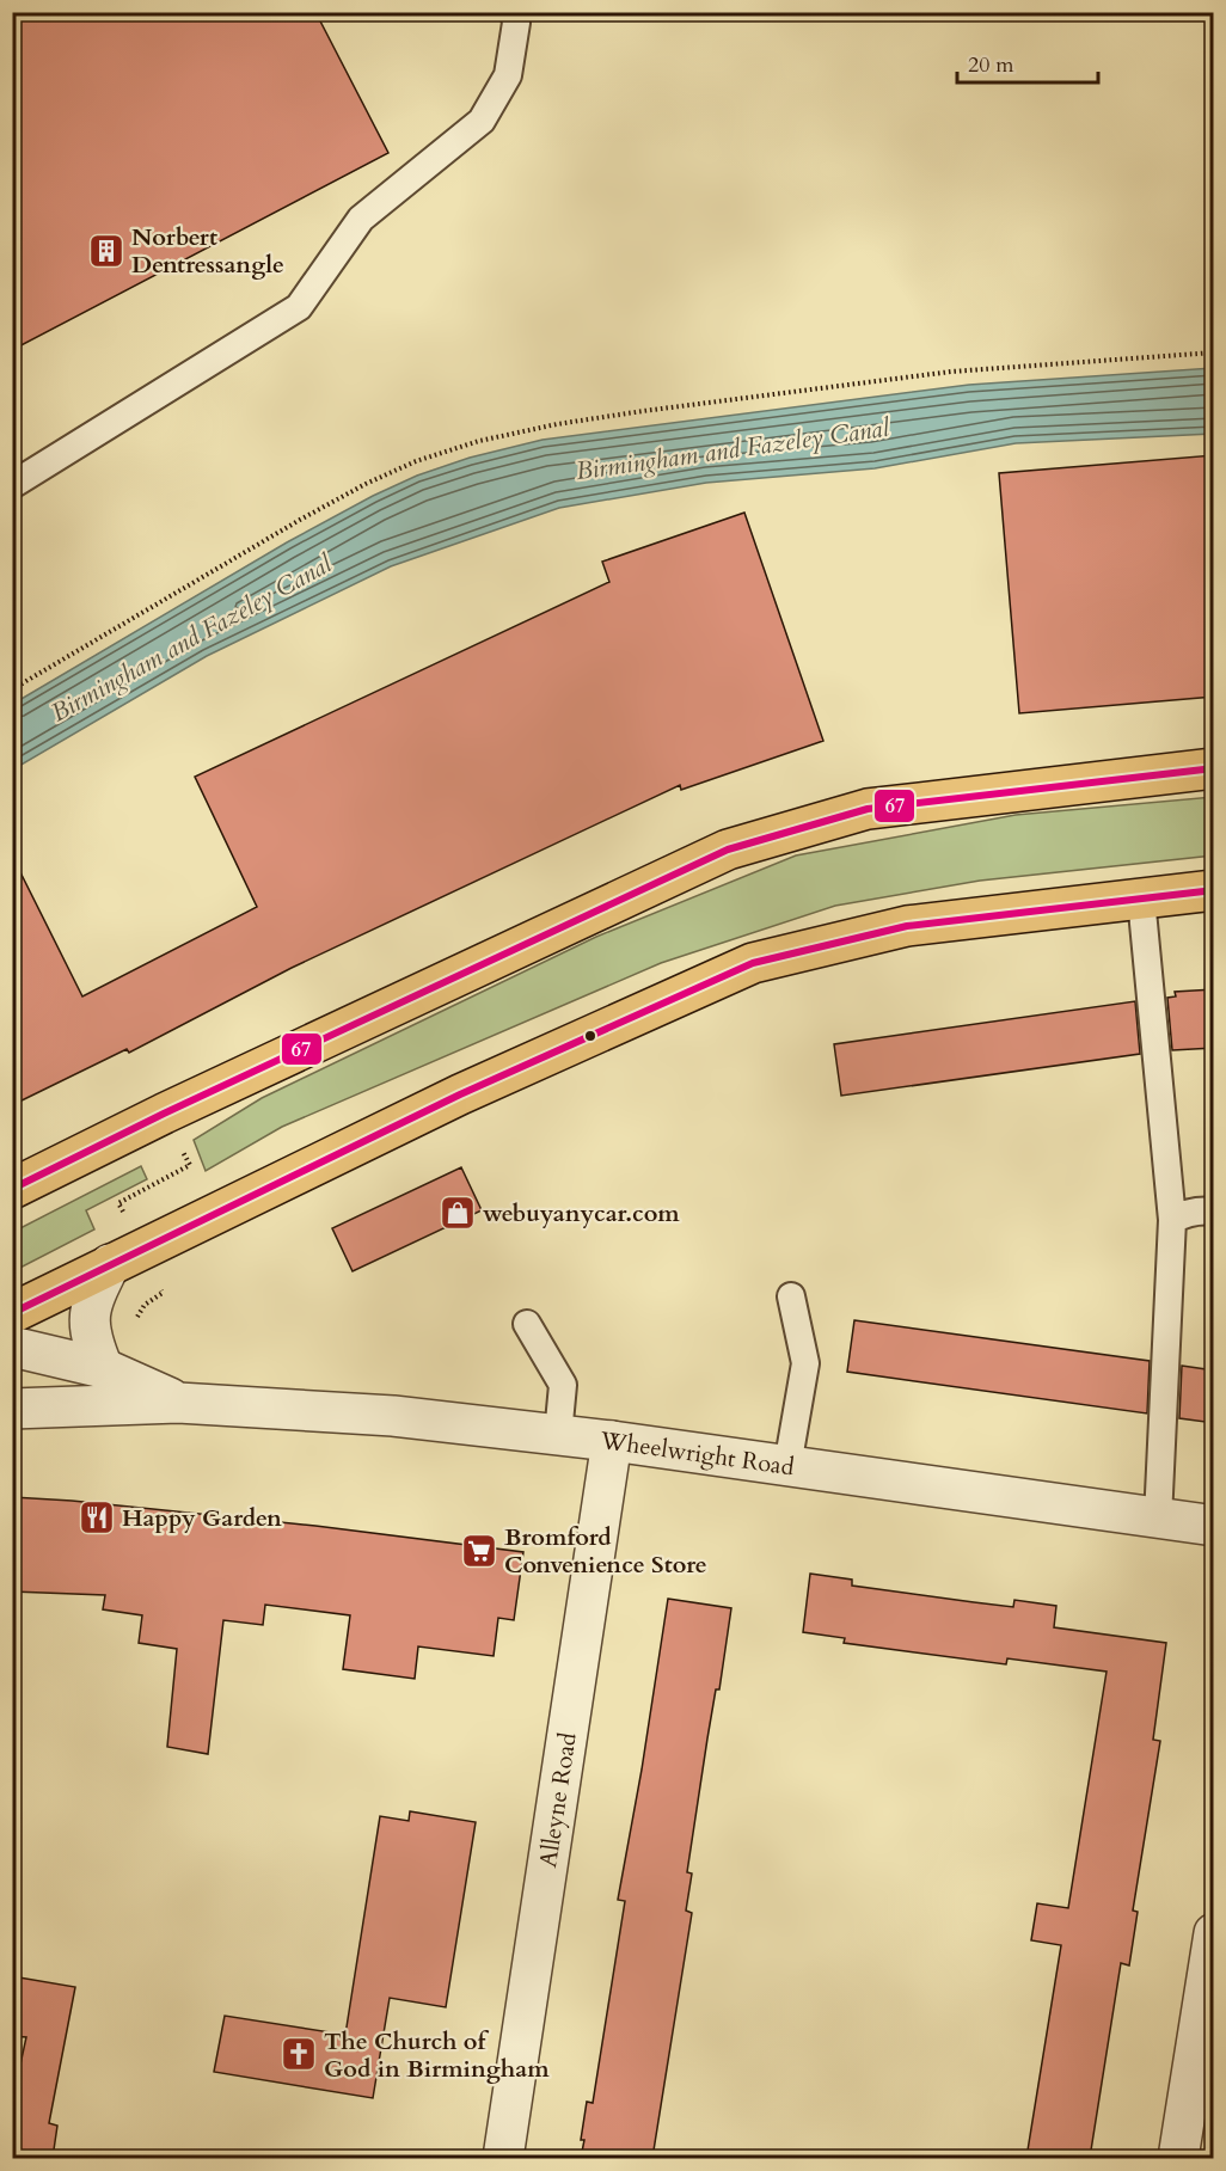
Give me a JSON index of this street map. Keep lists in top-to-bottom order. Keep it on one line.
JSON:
{"streets":{"street":["Wheelwright Road","Alleyne Road"]},"crossings":[["Wheelwright Road","Alleyne Road"]],"water":["Birmingham and Fazeley Canal"],"places":{"building":["Norbert Dentressangle"],"shop":["webuyanycar.com"],"restaurant":["Happy Garden"],"supermarket":["Bromford Convenience Store"],"church":["The Church of God in Birmingham"]},"lines":["transit line 67"],"scale_bar":"20 m"}
